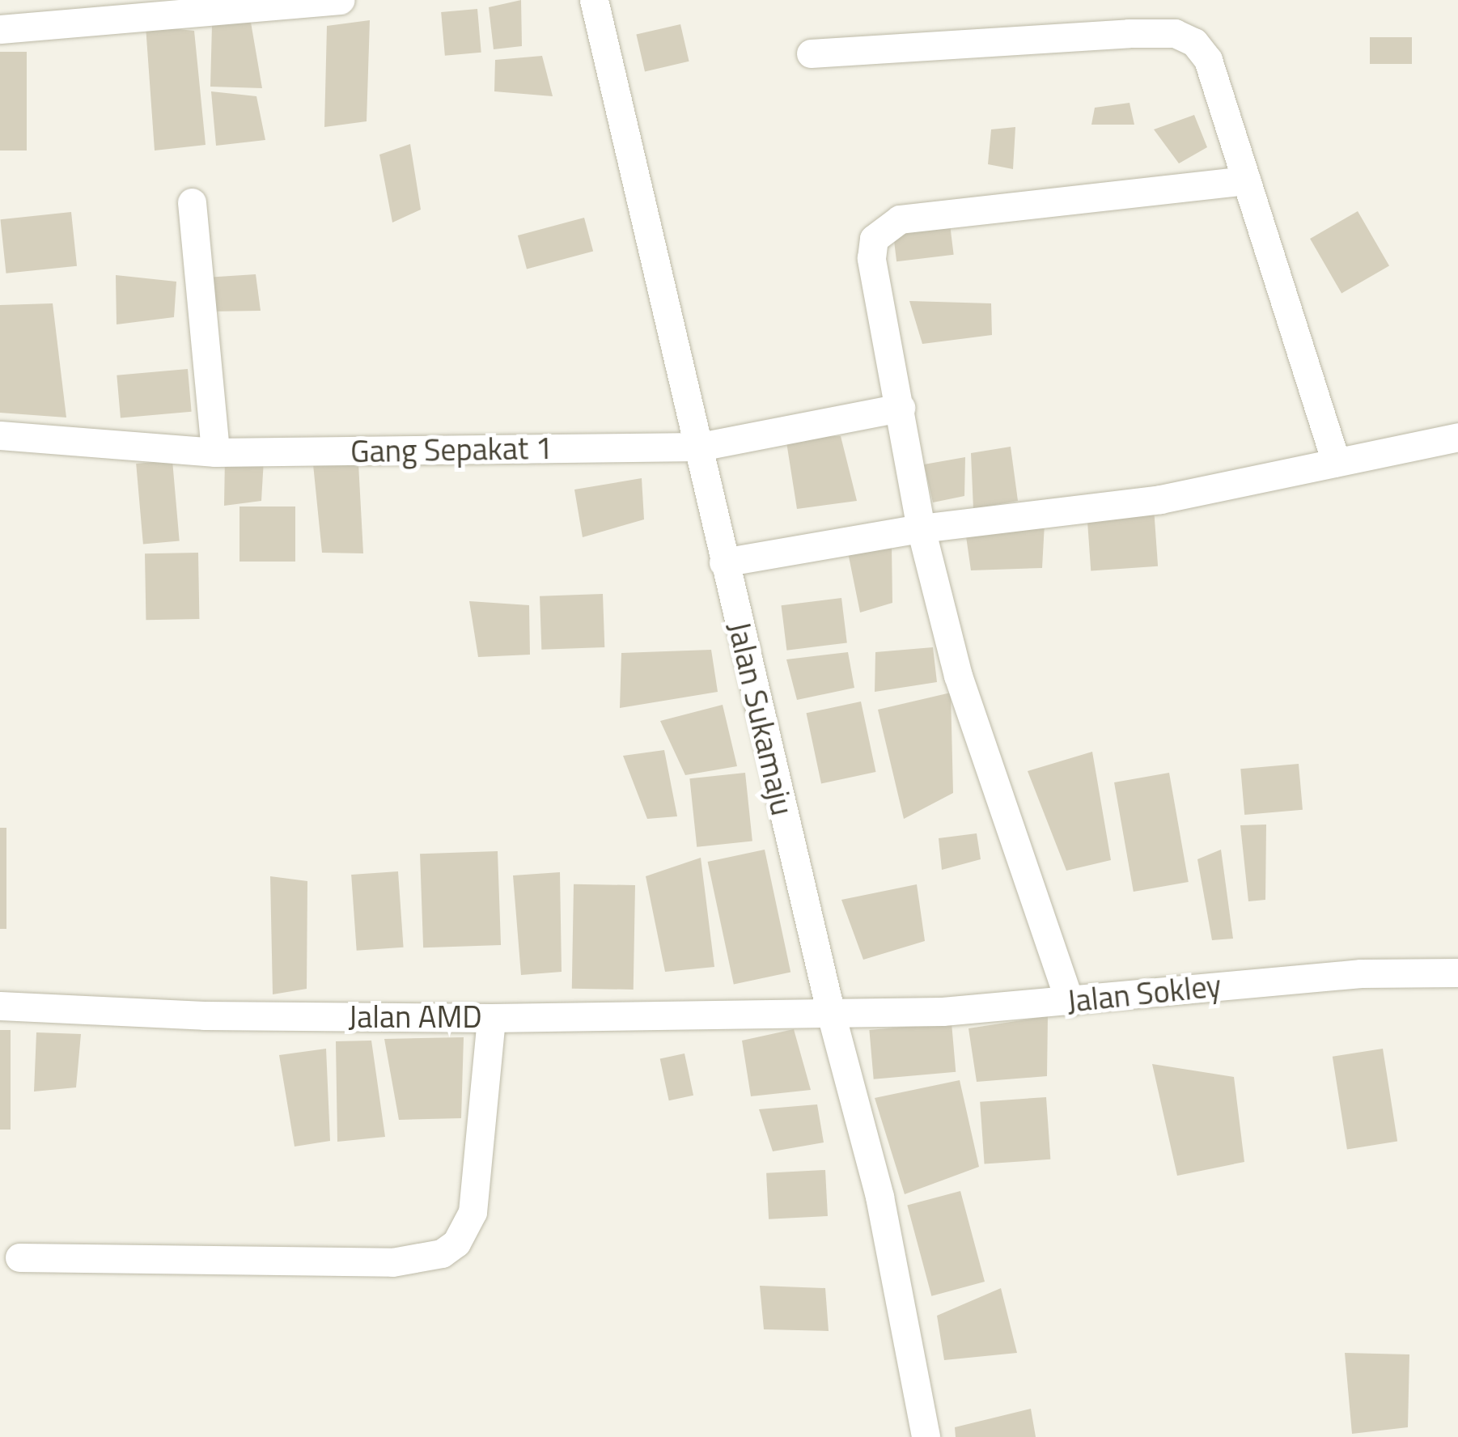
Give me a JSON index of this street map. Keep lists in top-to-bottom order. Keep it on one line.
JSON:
{"streets":{"street":["Gang Sepakat 1","Jalan Sukamaju","Jalan Sokley","Jalan AMD"]},"crossings":[["Gang Sepakat 1","Jalan Sukamaju"],["Jalan Sukamaju","Jalan Sokley"],["Jalan Sukamaju","Jalan AMD"],["Jalan Sokley","Jalan AMD"]]}
